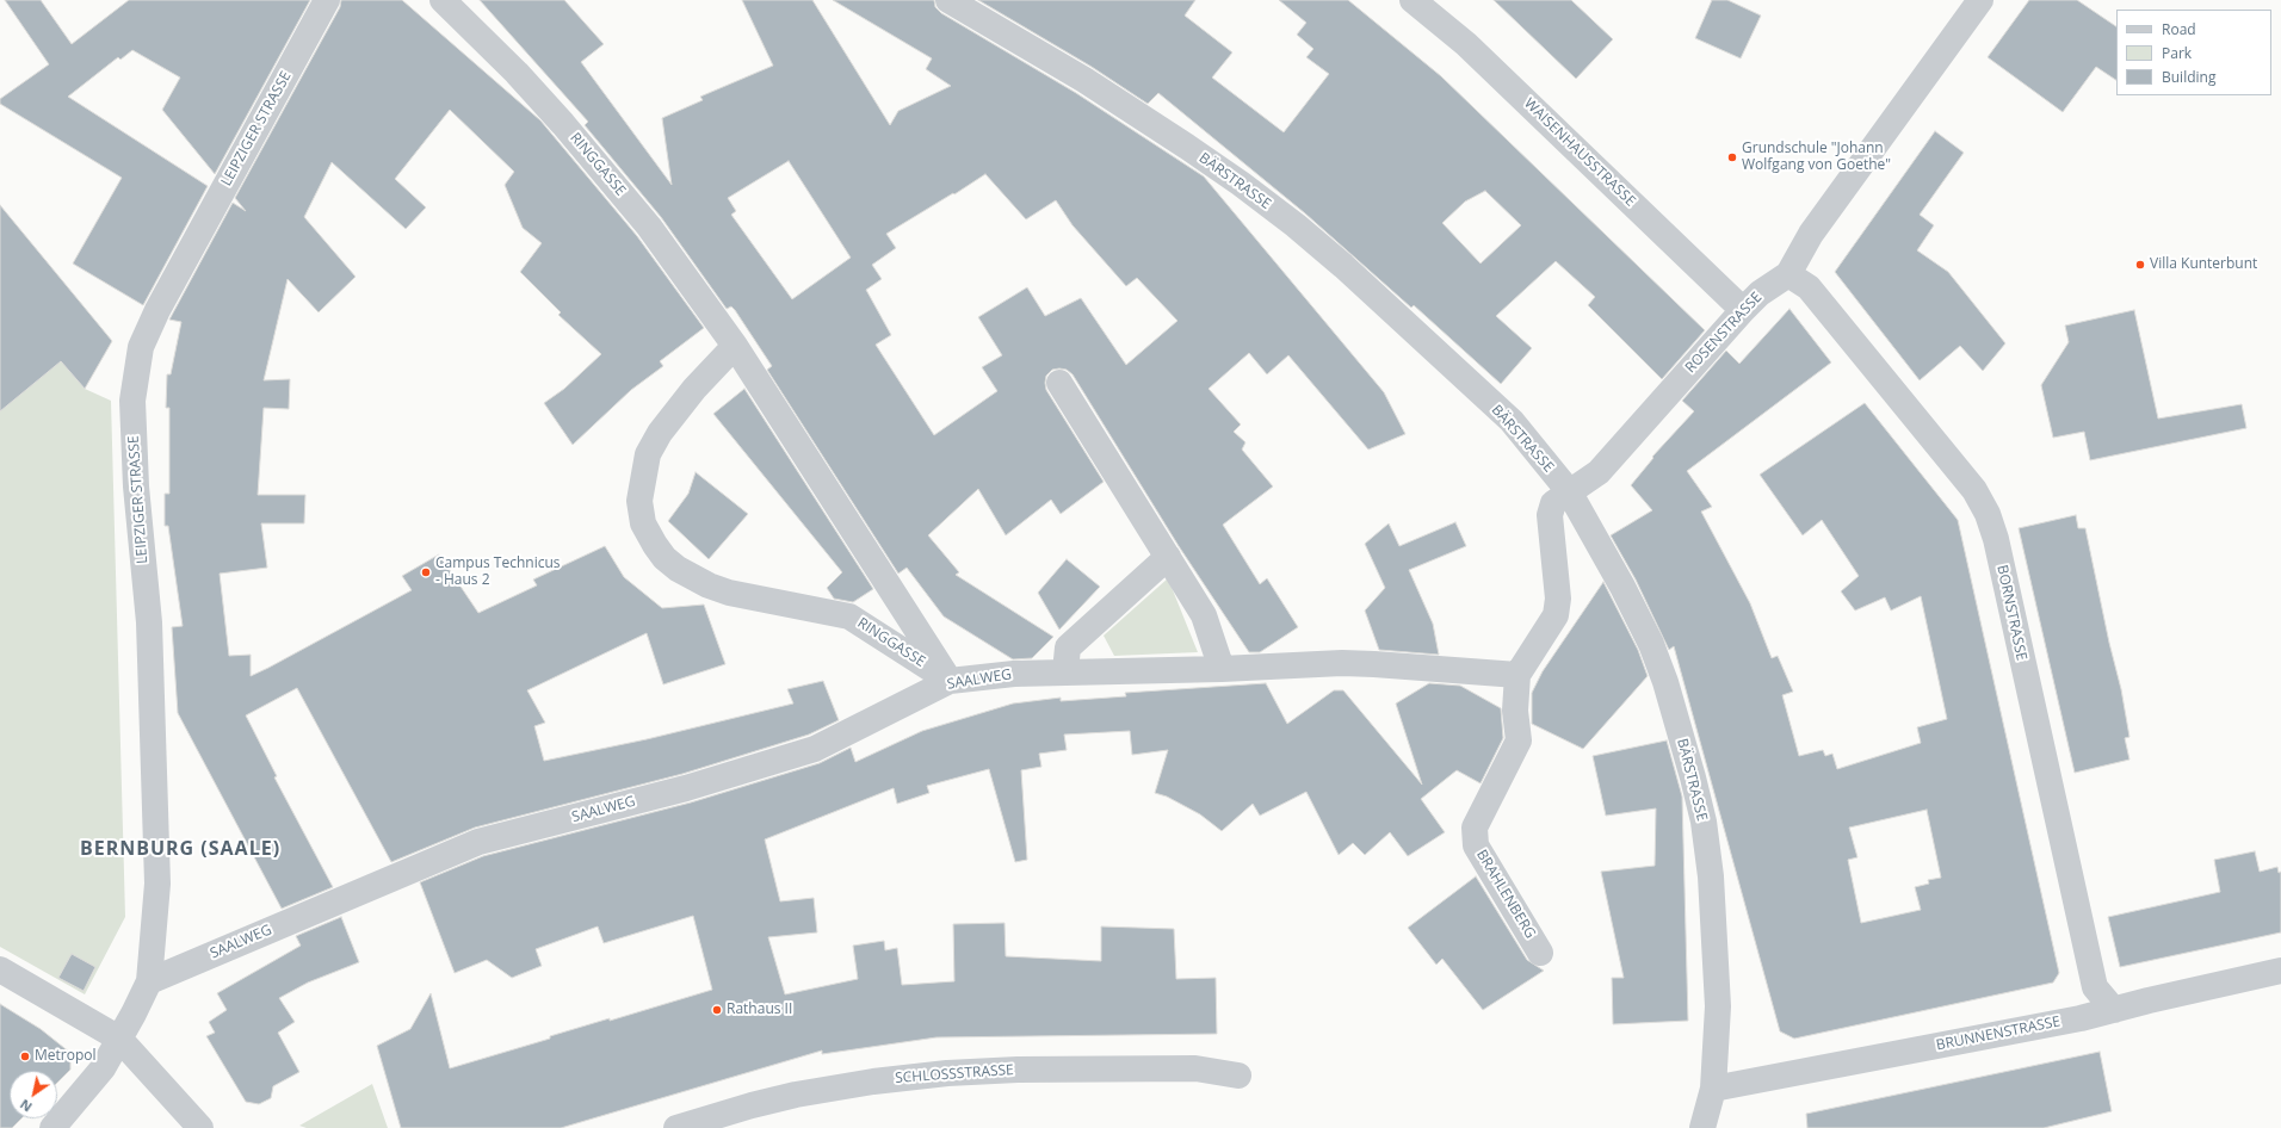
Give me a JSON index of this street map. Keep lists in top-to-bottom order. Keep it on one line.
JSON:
{"streets":{"street":["LEIPZIGER STRASSE","WAISENHAUSSTRASSE","RINGGASSE","BÄRSTRASSE","ROSENSTRASSE","BORNSTRASSE","SAALWEG","BRAHLENBERG","BRUNNENSTRASSE","SCHLOSSSTRASSE"]},"crossings":[["LEIPZIGER STRASSE","SAALWEG"],["WAISENHAUSSTRASSE","ROSENSTRASSE"],["RINGGASSE","SAALWEG"],["BÄRSTRASSE","ROSENSTRASSE"],["BÄRSTRASSE","BRAHLENBERG"],["BÄRSTRASSE","BRUNNENSTRASSE"],["ROSENSTRASSE","BORNSTRASSE"],["ROSENSTRASSE","BRAHLENBERG"],["BORNSTRASSE","BRUNNENSTRASSE"],["SAALWEG","BRAHLENBERG"]],"districts":["BERNBURG (SAALE)"],"places":["Grundschule \"Johann Wolfgang von Goethe\"","Villa Kunterbunt","Campus Technicus - Haus 2","Rathaus II","Metropol"],"legend":["Road","Park","Building"],"north":"bottom left"}
